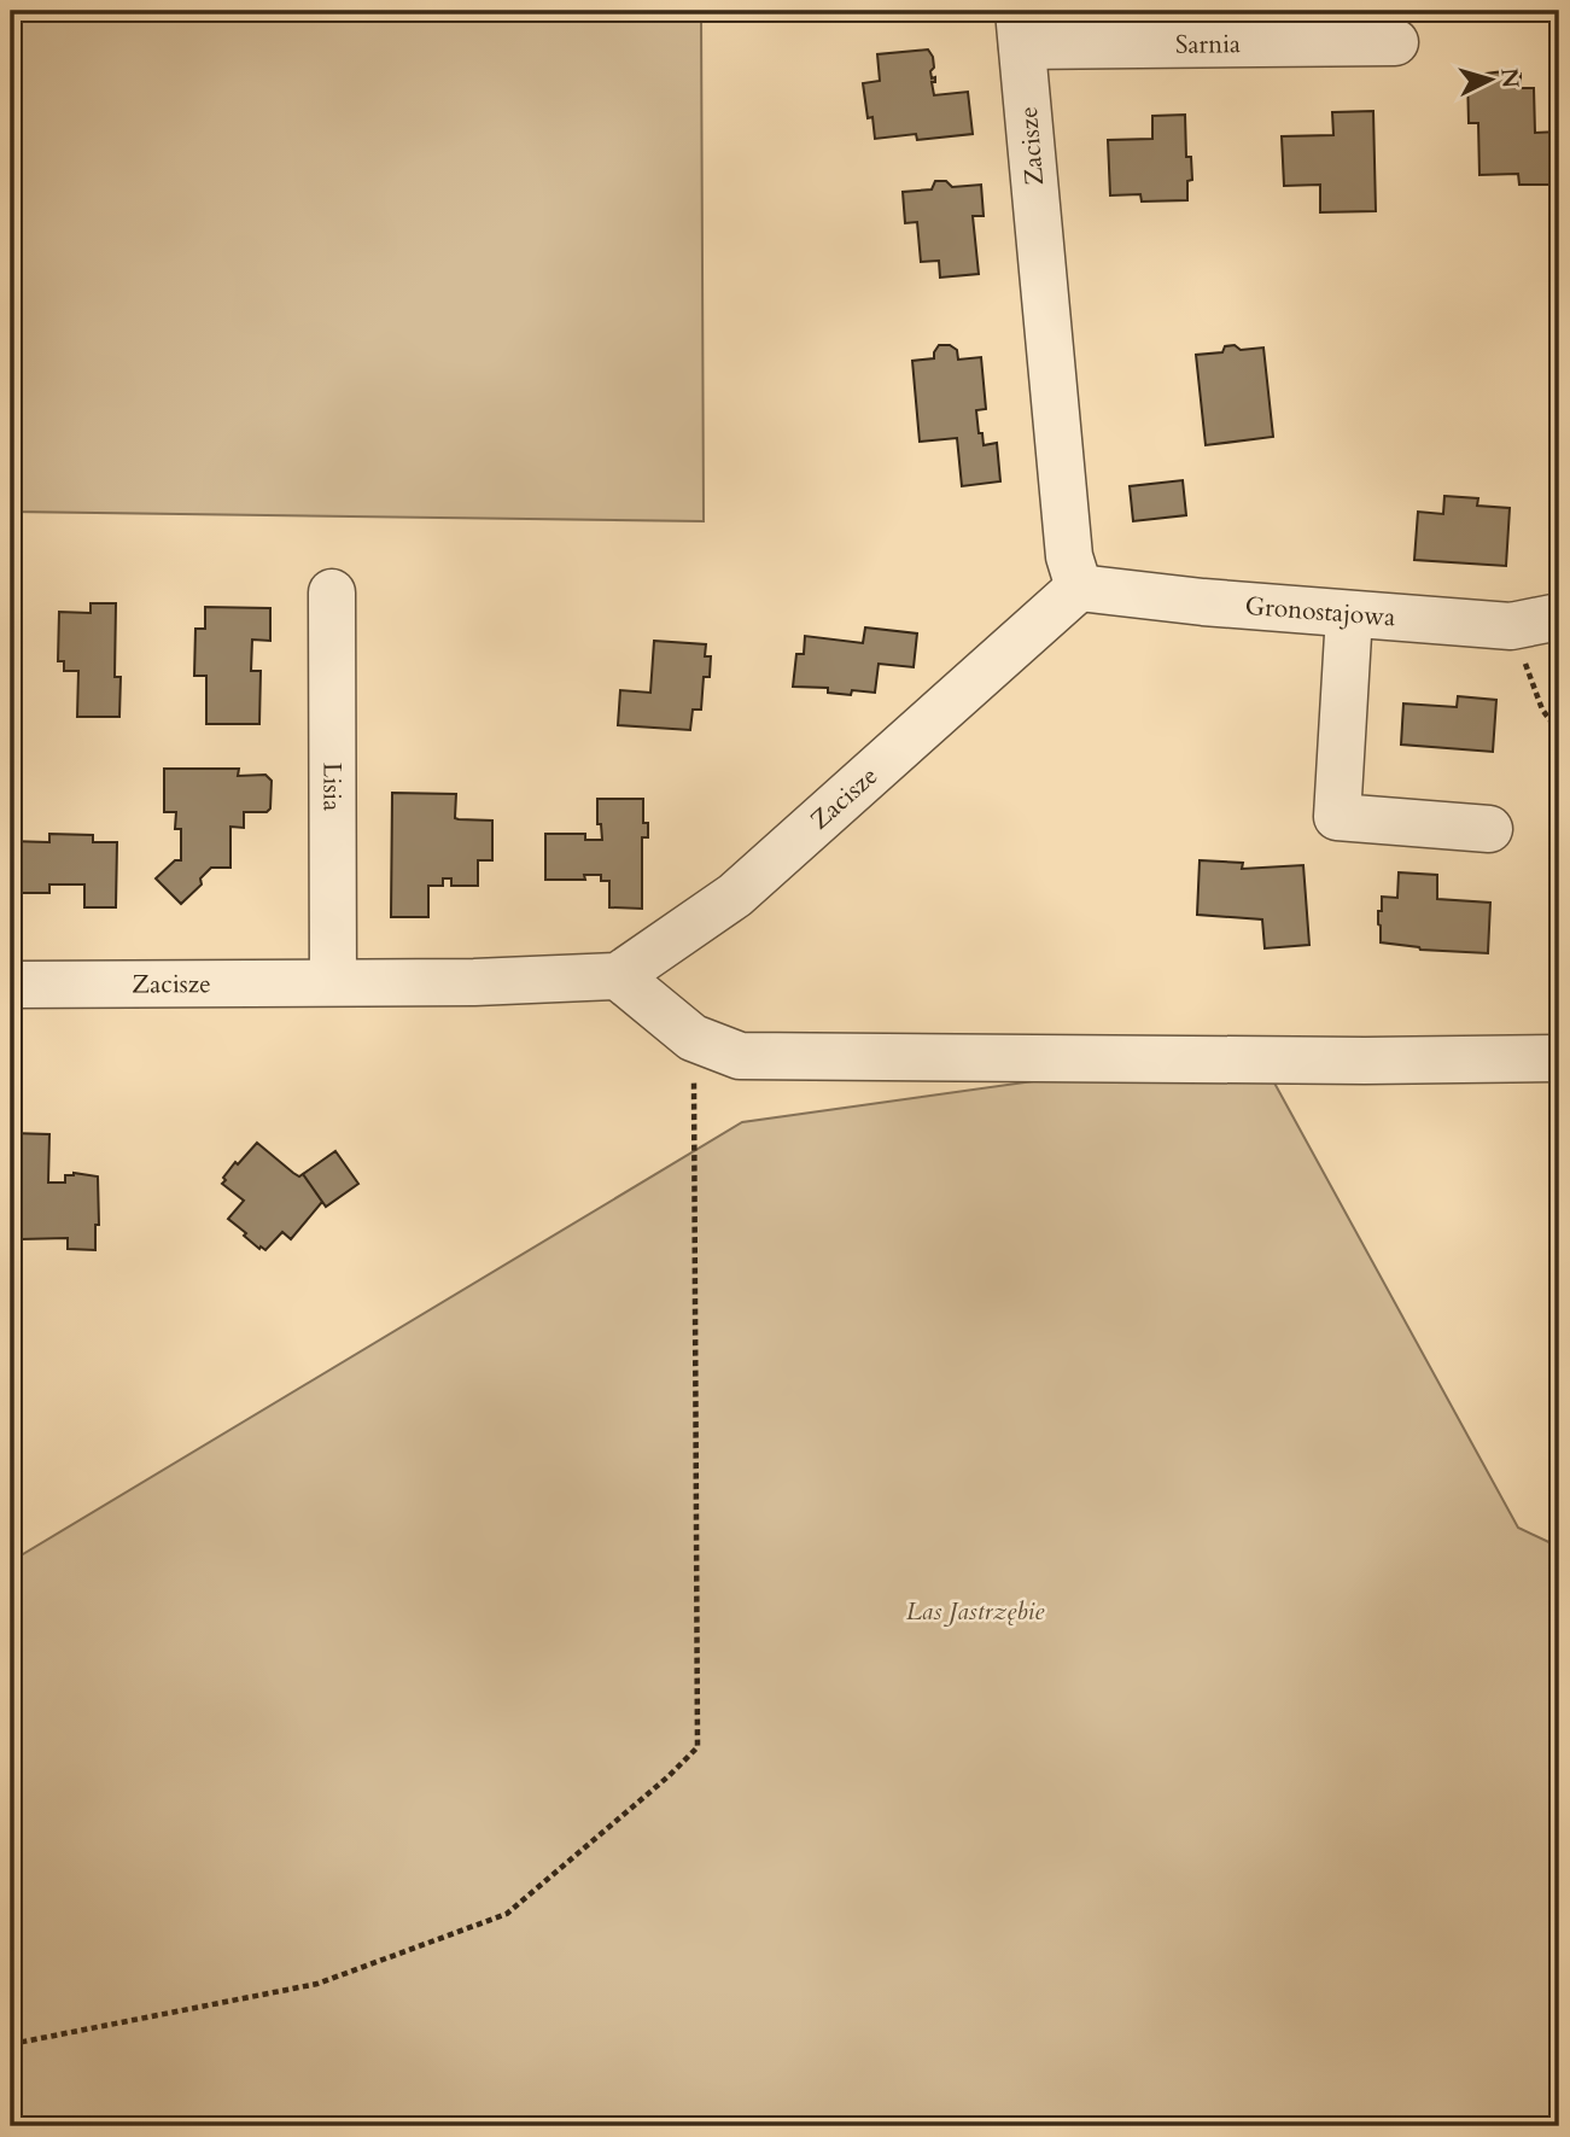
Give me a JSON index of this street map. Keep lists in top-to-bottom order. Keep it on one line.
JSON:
{"streets":{"street":["Sarnia","Zacisze","Gronostajowa","Lisia"]},"crossings":[["Sarnia","Zacisze"],["Zacisze","Gronostajowa"],["Zacisze","Lisia"]],"parks":["Las Jastrzębie"],"north":"right"}
